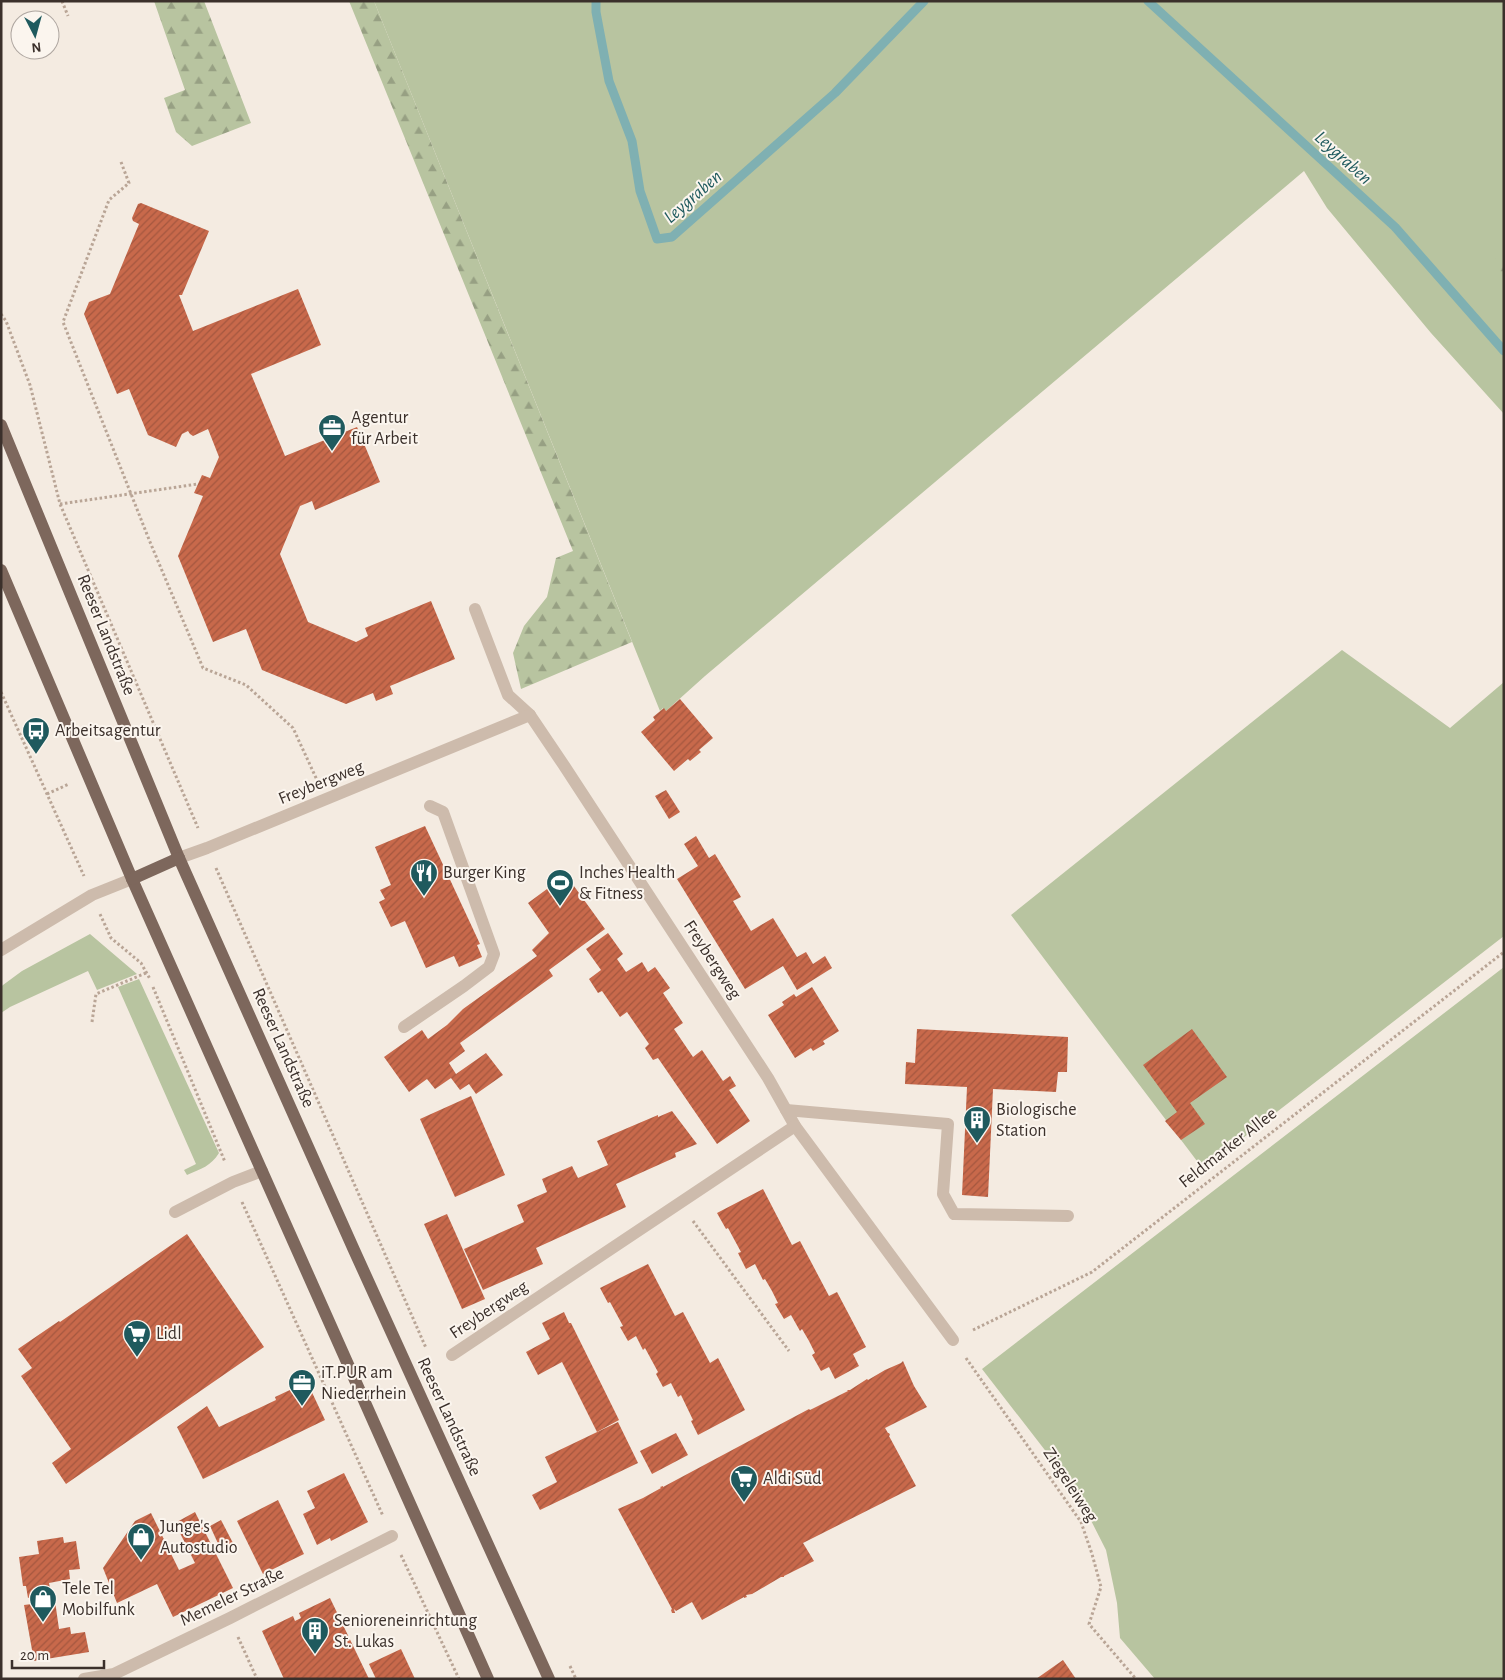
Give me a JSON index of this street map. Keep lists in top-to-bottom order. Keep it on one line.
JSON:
{"streets":{"main road":["Reeser Landstraße"],"street":["Freybergweg","Memeler Straße"],"path":["Feldmarker Allee","Ziegeleiweg"]},"crossings":[["Reeser Landstraße","Freybergweg"],["Freybergweg","Feldmarker Allee"],["Freybergweg","Ziegeleiweg"],["Feldmarker Allee","Ziegeleiweg"]],"water":["Leygraben"],"places":{"office":["Agentur für Arbeit","iT.PUR am Niederrhein"],"bus stop":["Arbeitsagentur"],"restaurant":["Burger King"],"sports":["Inches Health & Fitness"],"building":["Biologische Station","Senioreneinrichtung St. Lukas"],"supermarket":["Lidl","Aldi Süd"],"shop":["Junge's Autostudio","Tele Tel Mobilfunk"]},"scale_bar":"20 m","north":"bottom"}
